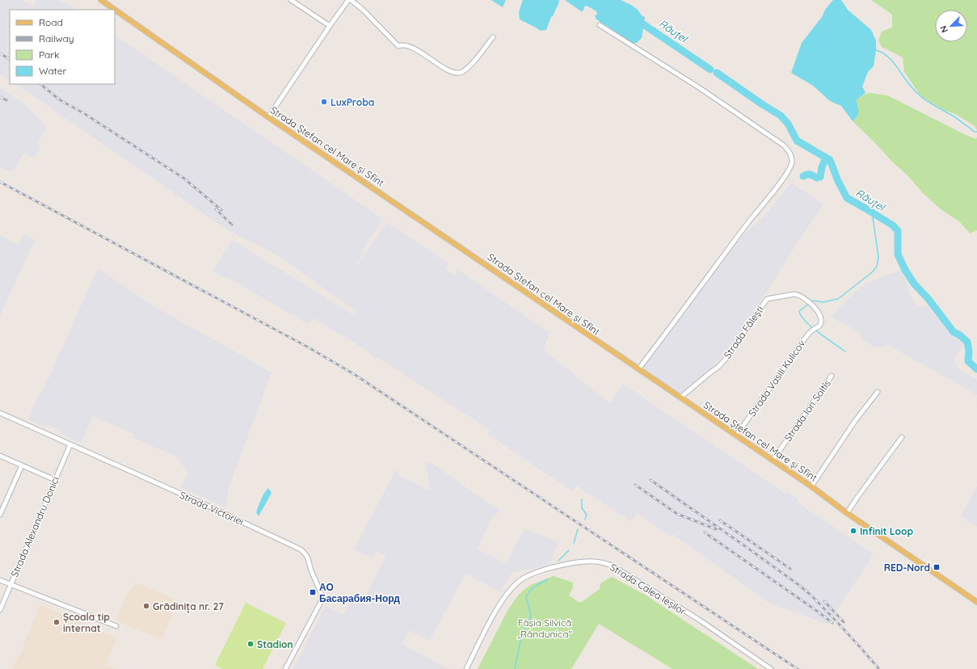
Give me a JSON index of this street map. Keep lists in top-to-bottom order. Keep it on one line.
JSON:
{"streets":{"main road":["Strada Ștefan cel Mare și Sfînt"],"street":["Strada Fălești","Strada Vasili Kulicov","Strada Ion Soltîs","Strada Victoriei","Strada Alexandru Donici","Strada Calea Ieșilor"]},"crossings":[["Strada Ștefan cel Mare și Sfînt","Strada Fălești"],["Strada Ștefan cel Mare și Sfînt","Strada Vasili Kulicov"],["Strada Ștefan cel Mare și Sfînt","Strada Ion Soltîs"],["Strada Fălești","Strada Vasili Kulicov"],["Strada Victoriei","Strada Alexandru Donici"]],"water":["Răuțel"],"parks":["Fâşia Silvică „Rândunica“"],"places":{"other":["LuxProba","Infinit Loop","Grădinița nr. 27","Școala tip internat","Stadion"],"transit":["RED-Nord","АО Басарабия-Норд"]},"legend":["Road","Railway","Park","Water"],"north":"bottom left"}
